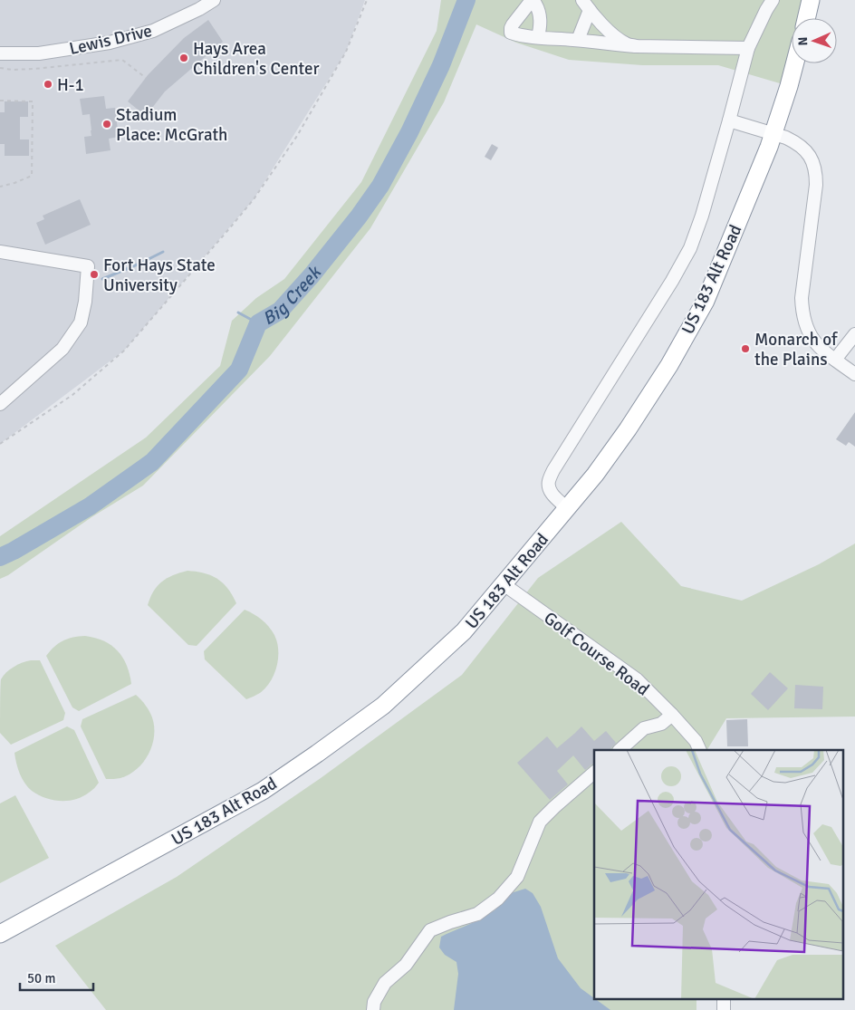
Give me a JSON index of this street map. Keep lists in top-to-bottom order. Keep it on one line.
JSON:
{"streets":{"highway":["US 183 Alt Road"],"street":["Lewis Drive","Golf Course Road"]},"crossings":[["US 183 Alt Road","Golf Course Road"]],"water":["Big Creek"],"places":["Hays Area Children's Center","H-1","Stadium Place: McGrath","Fort Hays State University","Monarch of the Plains"],"scale_bar":"50 m","north":"left"}
